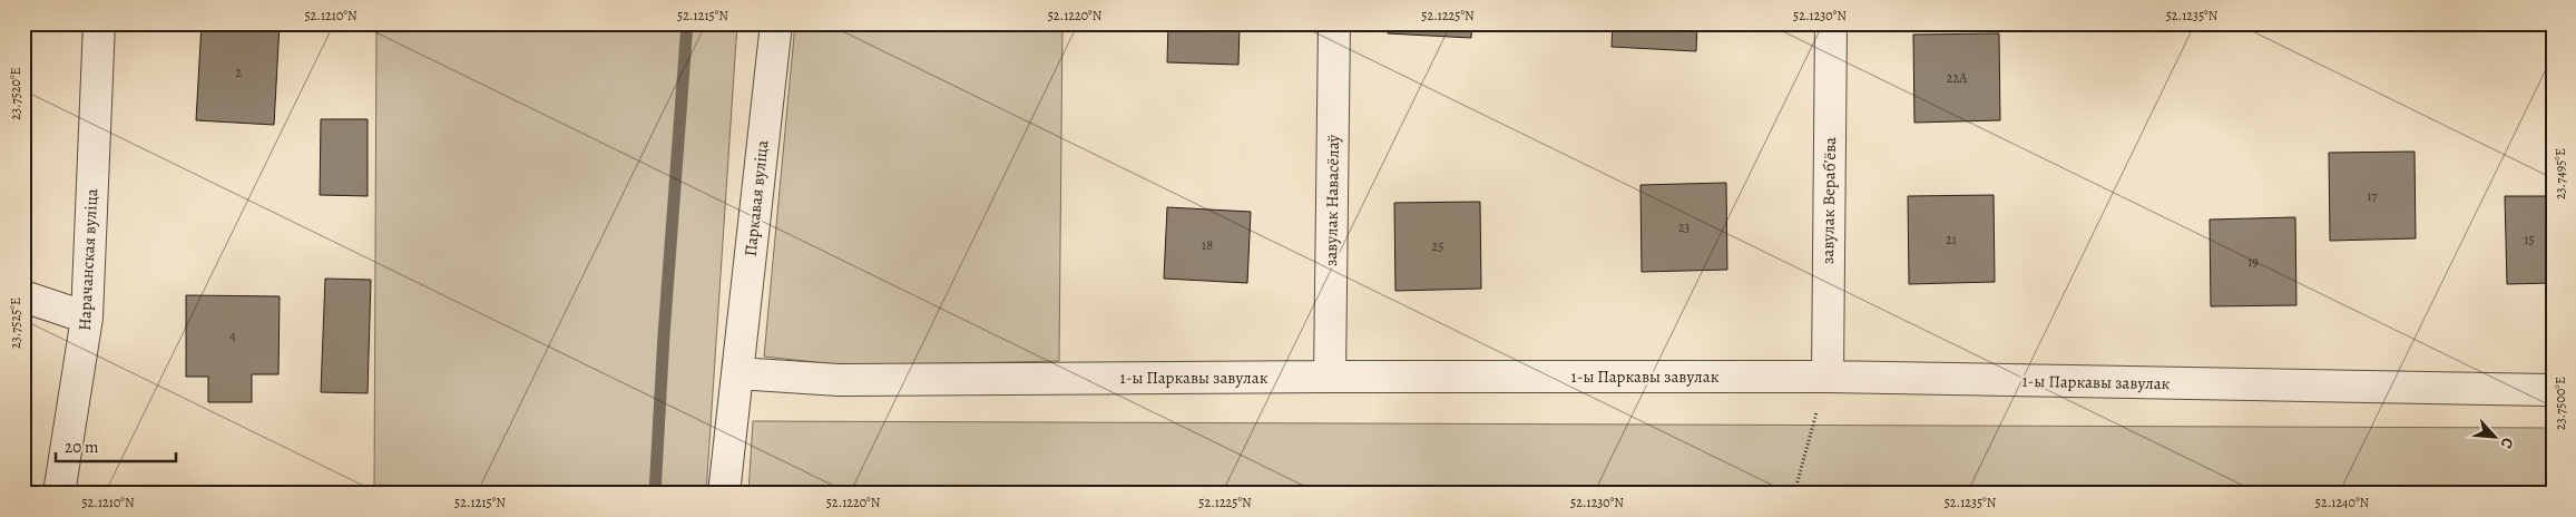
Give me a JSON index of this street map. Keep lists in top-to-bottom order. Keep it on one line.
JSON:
{"streets":{"street":["Паркавая вуліца","завулак Навасёлаў","завулак Верабʼёва","Нарачанская вуліца","1-ы Паркавы завулак"]},"crossings":[["Паркавая вуліца","1-ы Паркавы завулак"],["завулак Навасёлаў","1-ы Паркавы завулак"],["завулак Верабʼёва","1-ы Паркавы завулак"]],"house_numbers":["2","22А","17","23","21","15","18","25","19","4"],"scale_bar":"20 m","north":"bottom right","coordinates":["52.1210°N","52.1215°N","52.1220°N","52.1225°N","52.1230°N","52.1235°N","23.7520°E","23.7495°E","23.7525°E","23.7500°E","52.1240°N"]}
